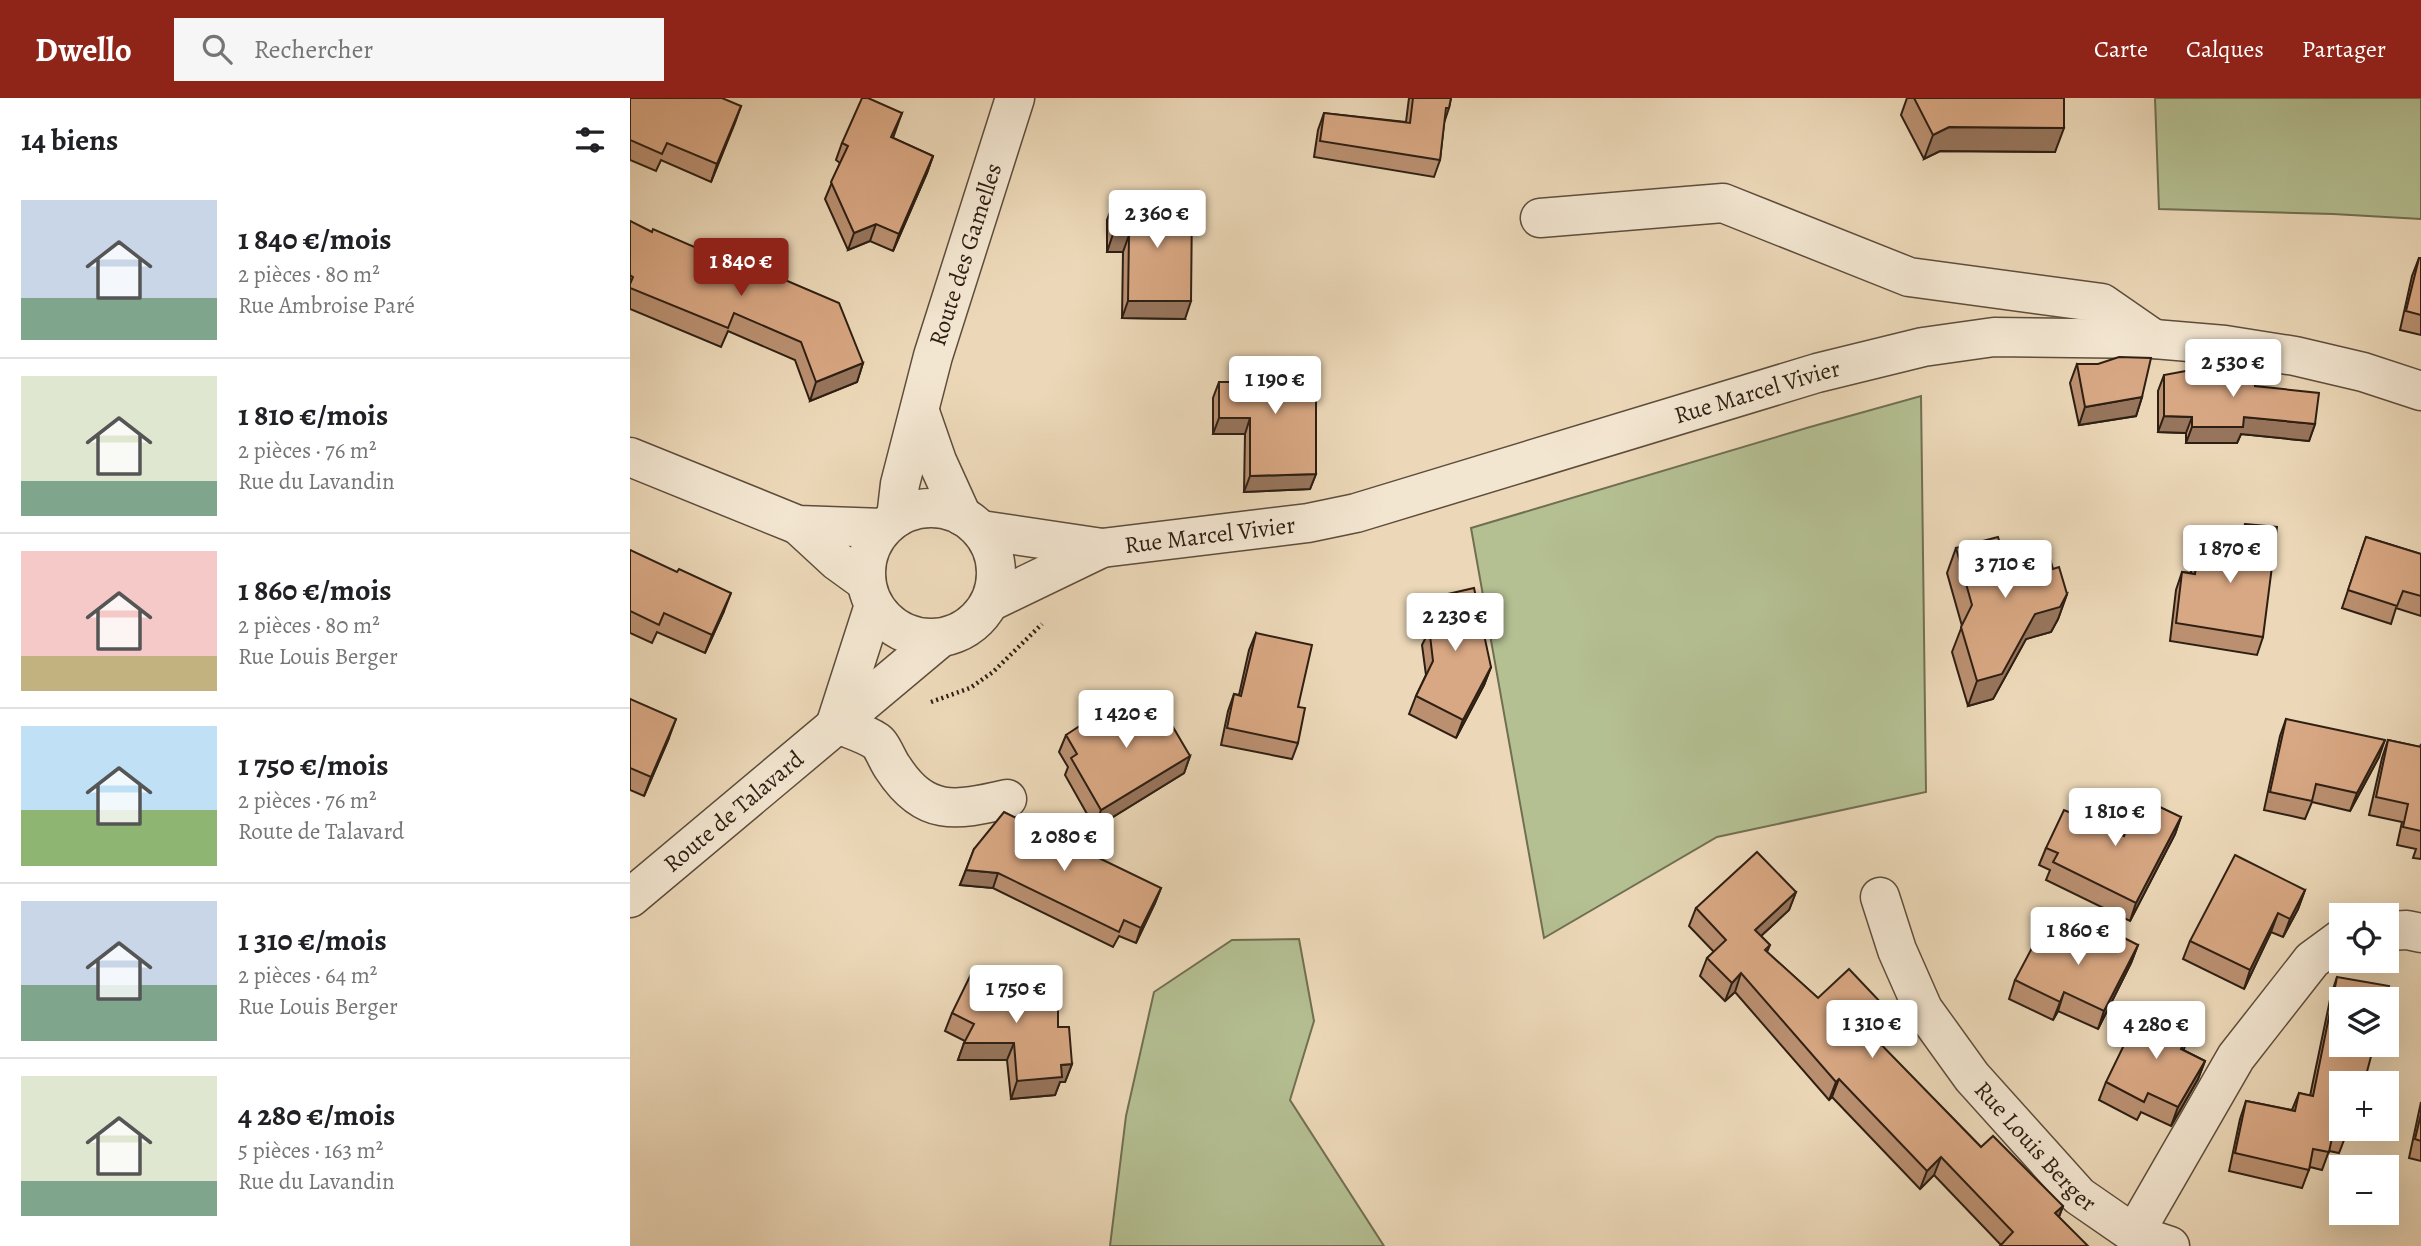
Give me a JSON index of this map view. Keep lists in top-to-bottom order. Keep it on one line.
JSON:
{"streets":{"street":["Route des Gamelles","Rue Marcel Vivier","Route de Talavard","Rue Louis Berger"]},"crossings":[["Route des Gamelles","Rue Marcel Vivier"],["Route des Gamelles","Route de Talavard"],["Rue Marcel Vivier","Route de Talavard"]],"page":{"header":"Dwello","search":"Rechercher","nav":["Carte","Calques","Partager"],"heading":"14 biens","list":[{"name":"1 840 €/mois","note":"2 pièces · 80 m² · Rue Ambroise Paré"},{"name":"1 810 €/mois","note":"2 pièces · 76 m² · Rue du Lavandin"},{"name":"1 860 €/mois","note":"2 pièces · 80 m² · Rue Louis Berger"},{"name":"1 750 €/mois","note":"2 pièces · 76 m² · Route de Talavard"},{"name":"1 310 €/mois","note":"2 pièces · 64 m² · Rue Louis Berger"},{"name":"4 280 €/mois","note":"5 pièces · 163 m² · Rue du Lavandin"}],"price":["2 360 €","1 840 €","2 530 €","1 190 €","1 870 €","3 710 €","2 230 €","1 420 €","1 810 €","2 080 €","1 860 €","1 750 €","1 310 €","4 280 €"],"map_buttons":["+","−"]}}
